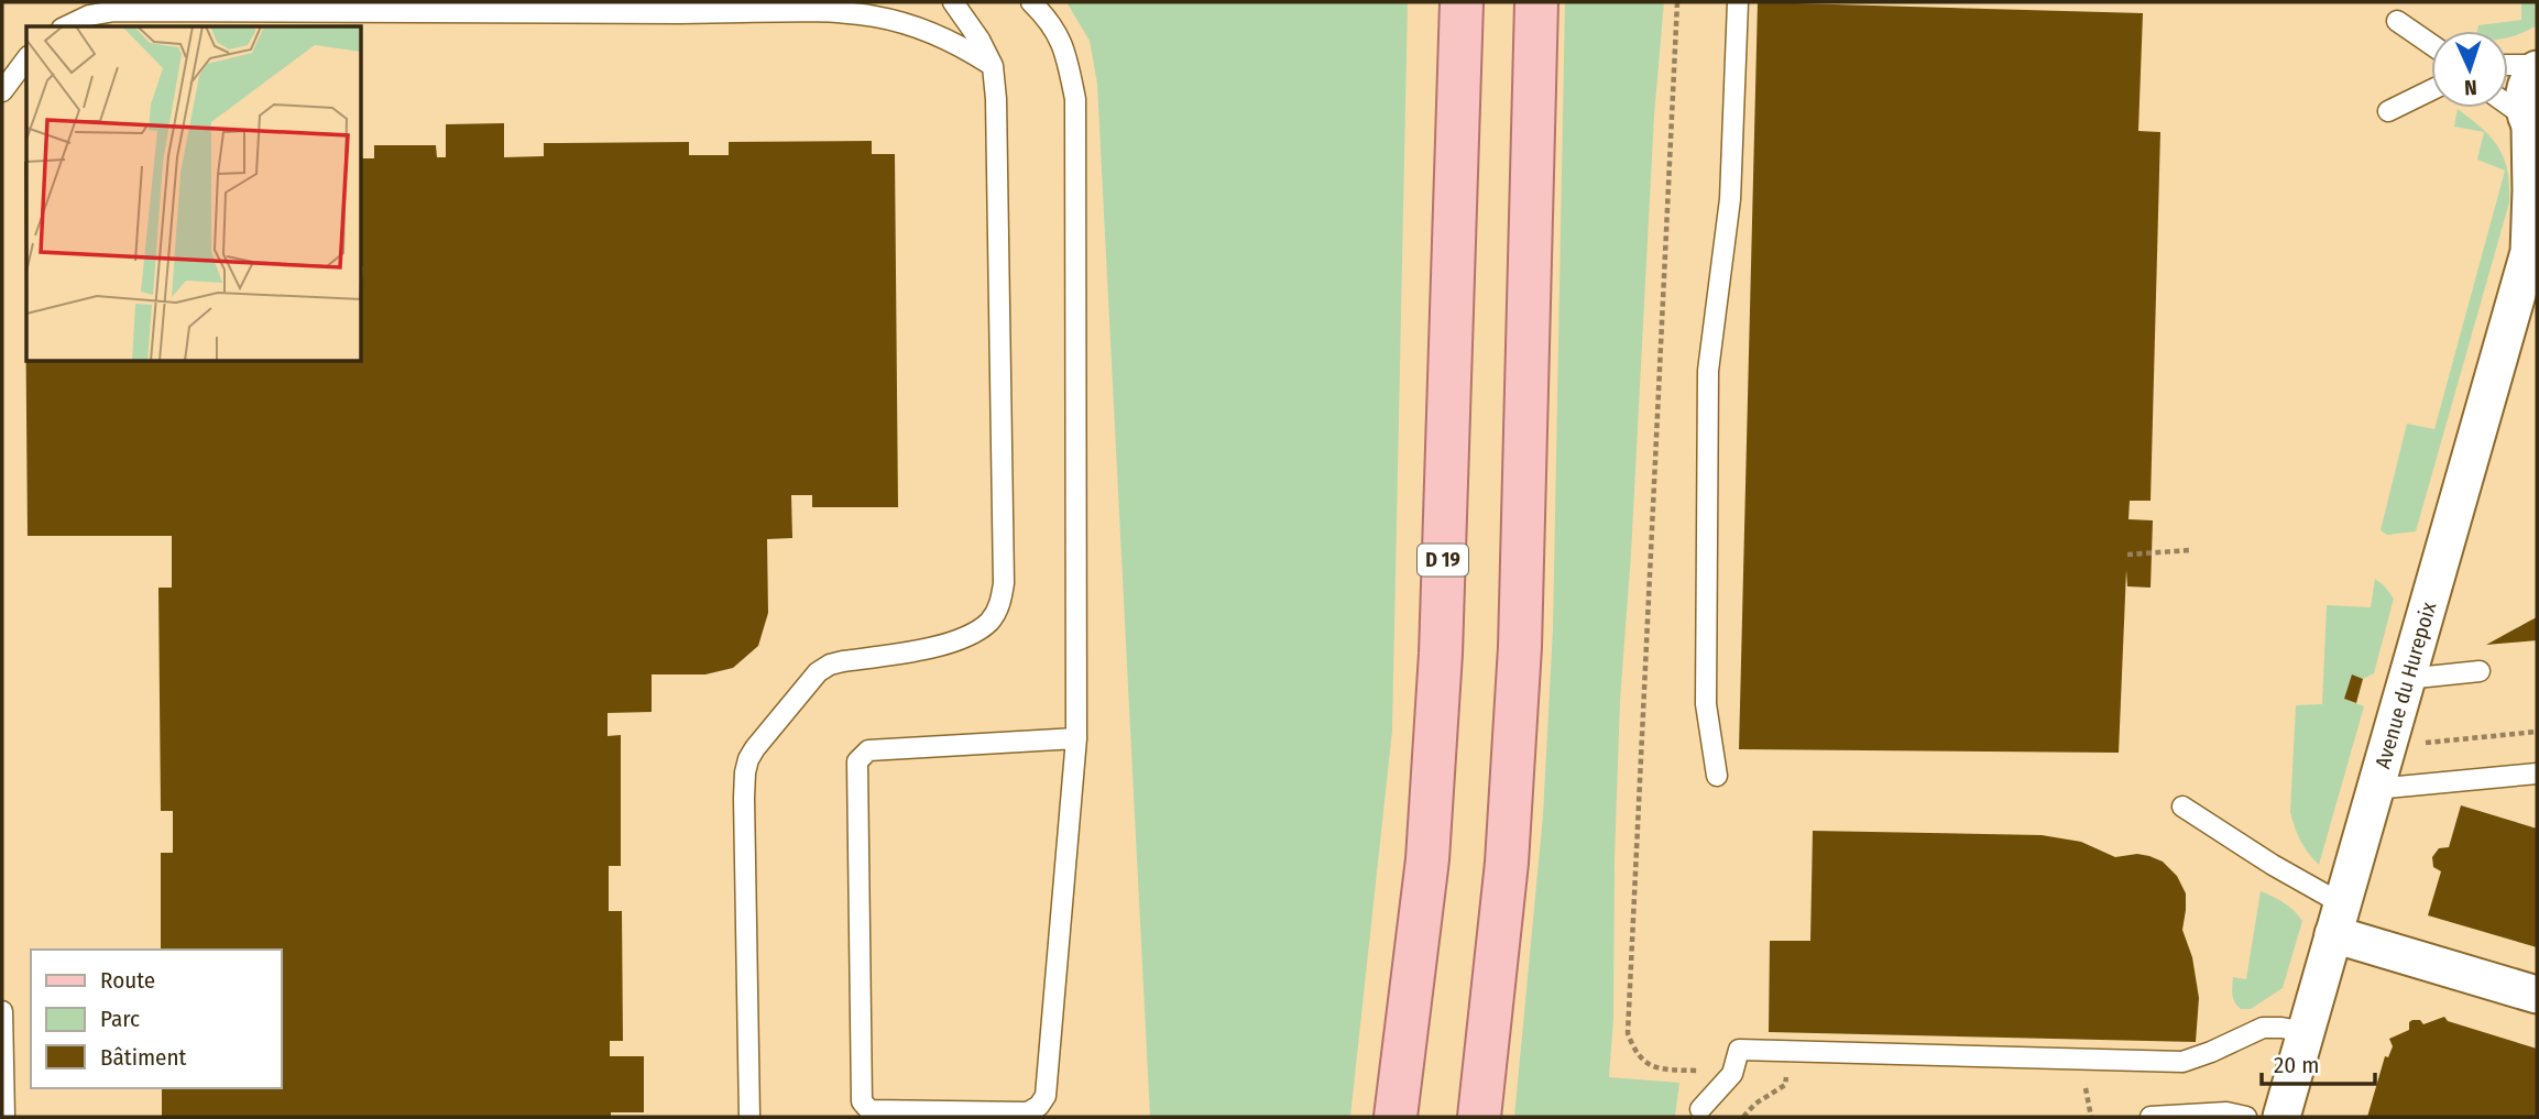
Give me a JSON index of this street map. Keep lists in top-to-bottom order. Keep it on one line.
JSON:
{"streets":{"main road":["D 19"],"street":["Avenue du Hurepoix"]},"legend":["Route","Parc","Bâtiment"],"scale_bar":"20 m","north":"bottom"}
